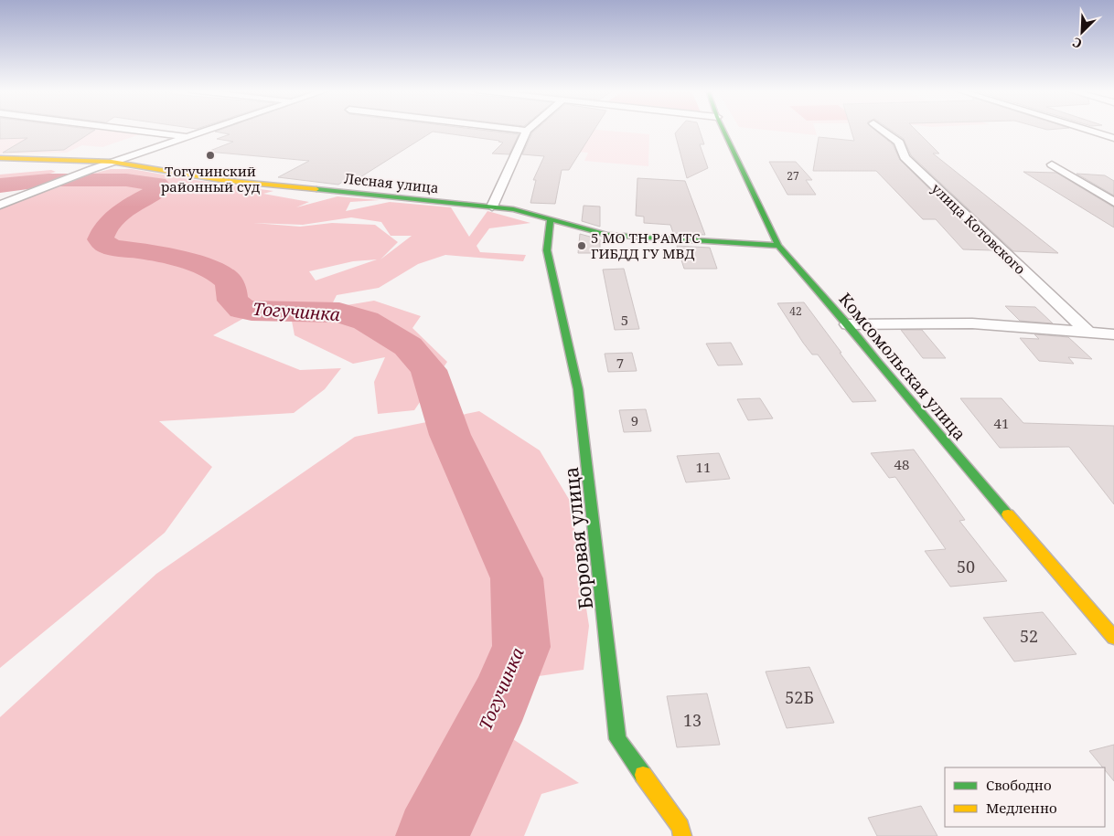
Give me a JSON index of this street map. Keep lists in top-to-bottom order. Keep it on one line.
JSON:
{"streets":{"street":["Лесная улица","улица Котовского","Комсомольская улица","Боровая улица"]},"crossings":[["Лесная улица","Комсомольская улица"],["Лесная улица","Боровая улица"]],"water":["Тогучинка"],"places":["Тогучинский районный суд","5 МО ТН РАМТС ГИБДД ГУ МВД"],"house_numbers":["27","42","5","7","9","41","48","11","50","52","52Б","13"],"legend":["Свободно","Медленно"],"north":"bottom left"}
